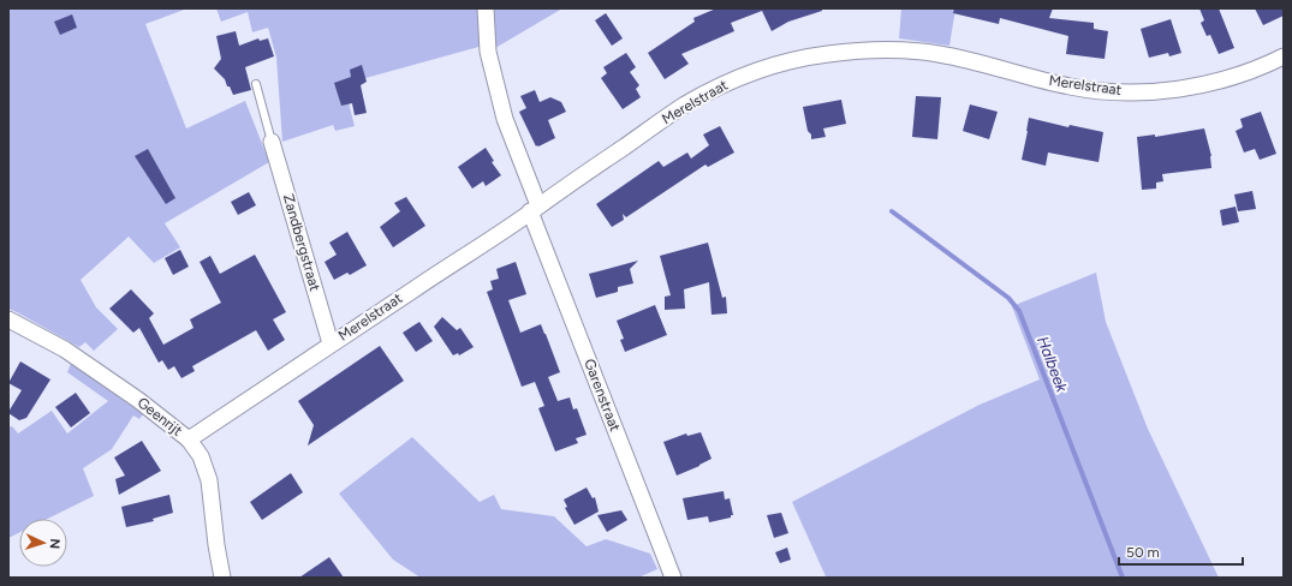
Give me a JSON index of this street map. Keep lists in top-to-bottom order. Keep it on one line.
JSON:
{"streets":{"street":["Merelstraat","Zandbergstraat","Garenstraat","Geenrijt"]},"crossings":[["Merelstraat","Zandbergstraat"],["Merelstraat","Garenstraat"],["Merelstraat","Geenrijt"]],"water":["Halbeek"],"scale_bar":"50 m","north":"right"}
